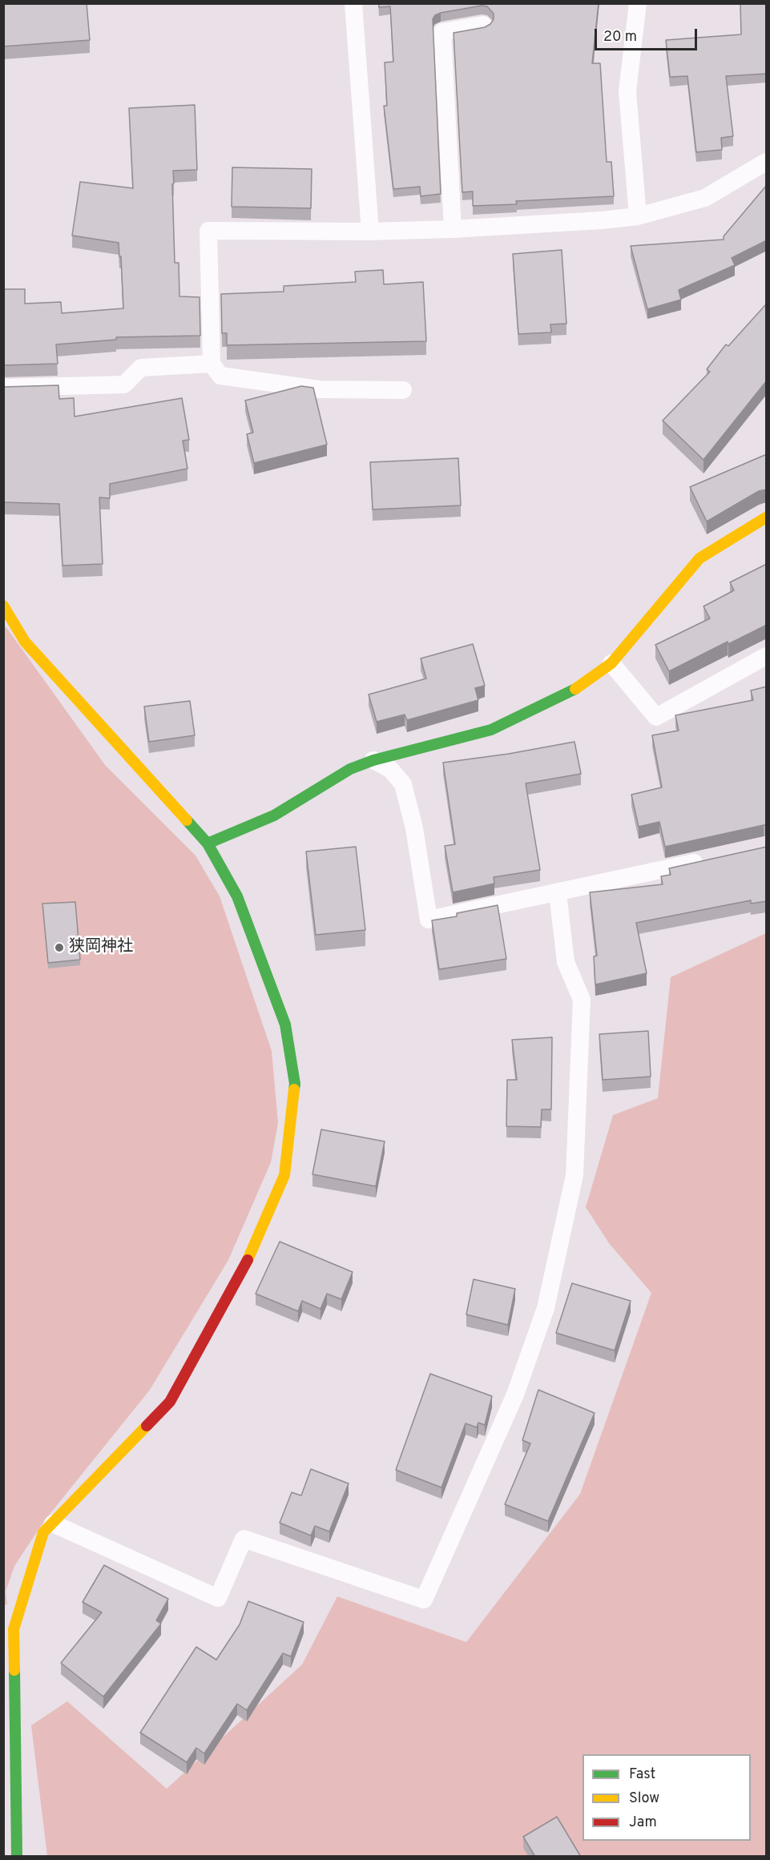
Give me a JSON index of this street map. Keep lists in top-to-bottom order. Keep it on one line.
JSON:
{"places":["狭岡神社"],"legend":["Fast","Slow","Jam"],"scale_bar":"20 m"}
